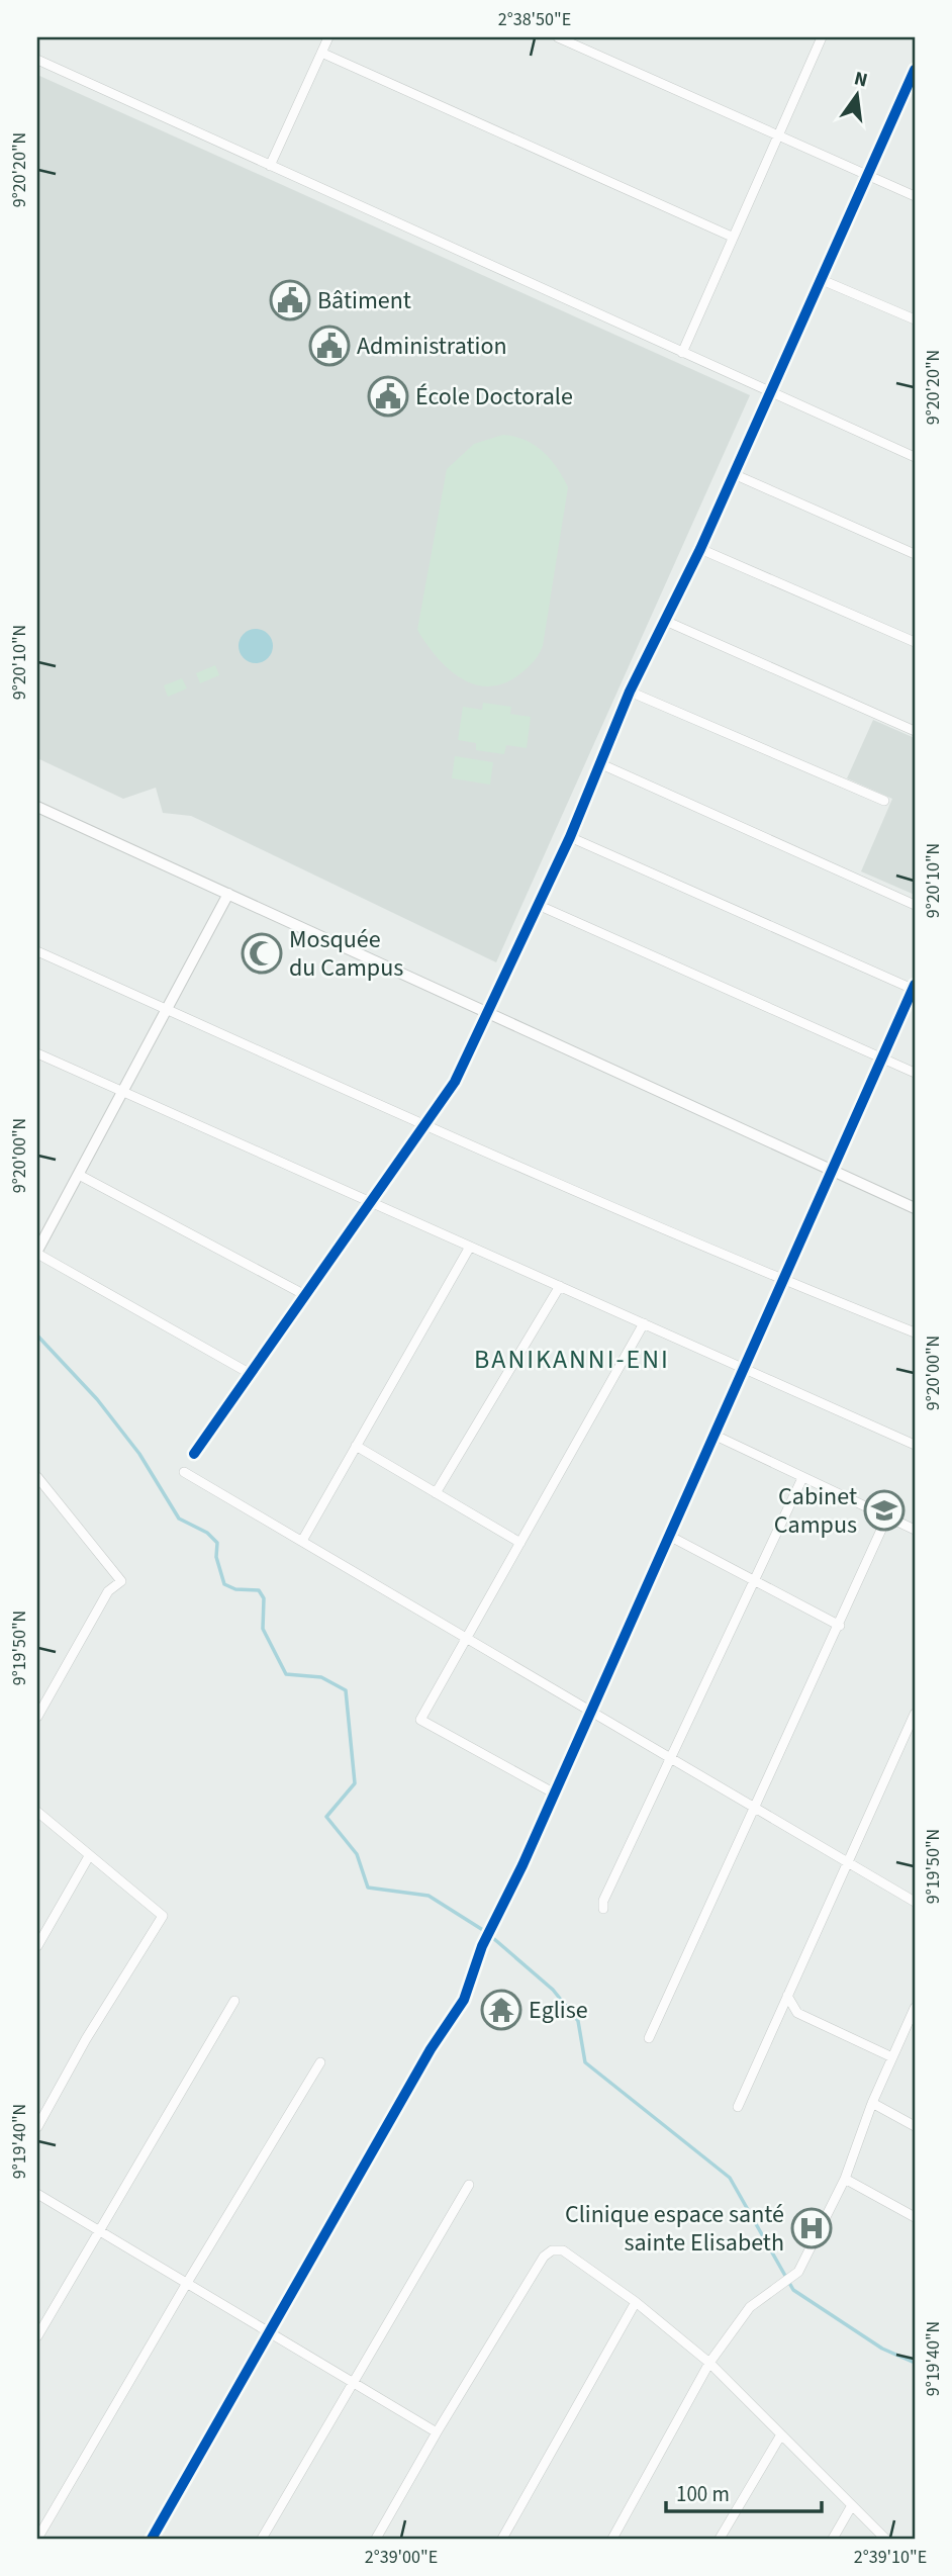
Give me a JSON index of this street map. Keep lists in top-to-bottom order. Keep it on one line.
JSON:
{"districts":["BANIKANNI-ENI"],"places":{"public building":["Bâtiment","Administration","École Doctorale"],"mosque":["Mosquée du Campus"],"school or university":["Cabinet Campus"],"temple":["Eglise"],"hospital":["Clinique espace santé sainte Elisabeth"]},"scale_bar":"100 m","north":"top","coordinates":["2°38'50\"E","9°20'20\"N","9°20'10\"N","9°20'00\"N","9°19'50\"N","9°19'40\"N","2°39'00\"E","2°39'10\"E"]}
